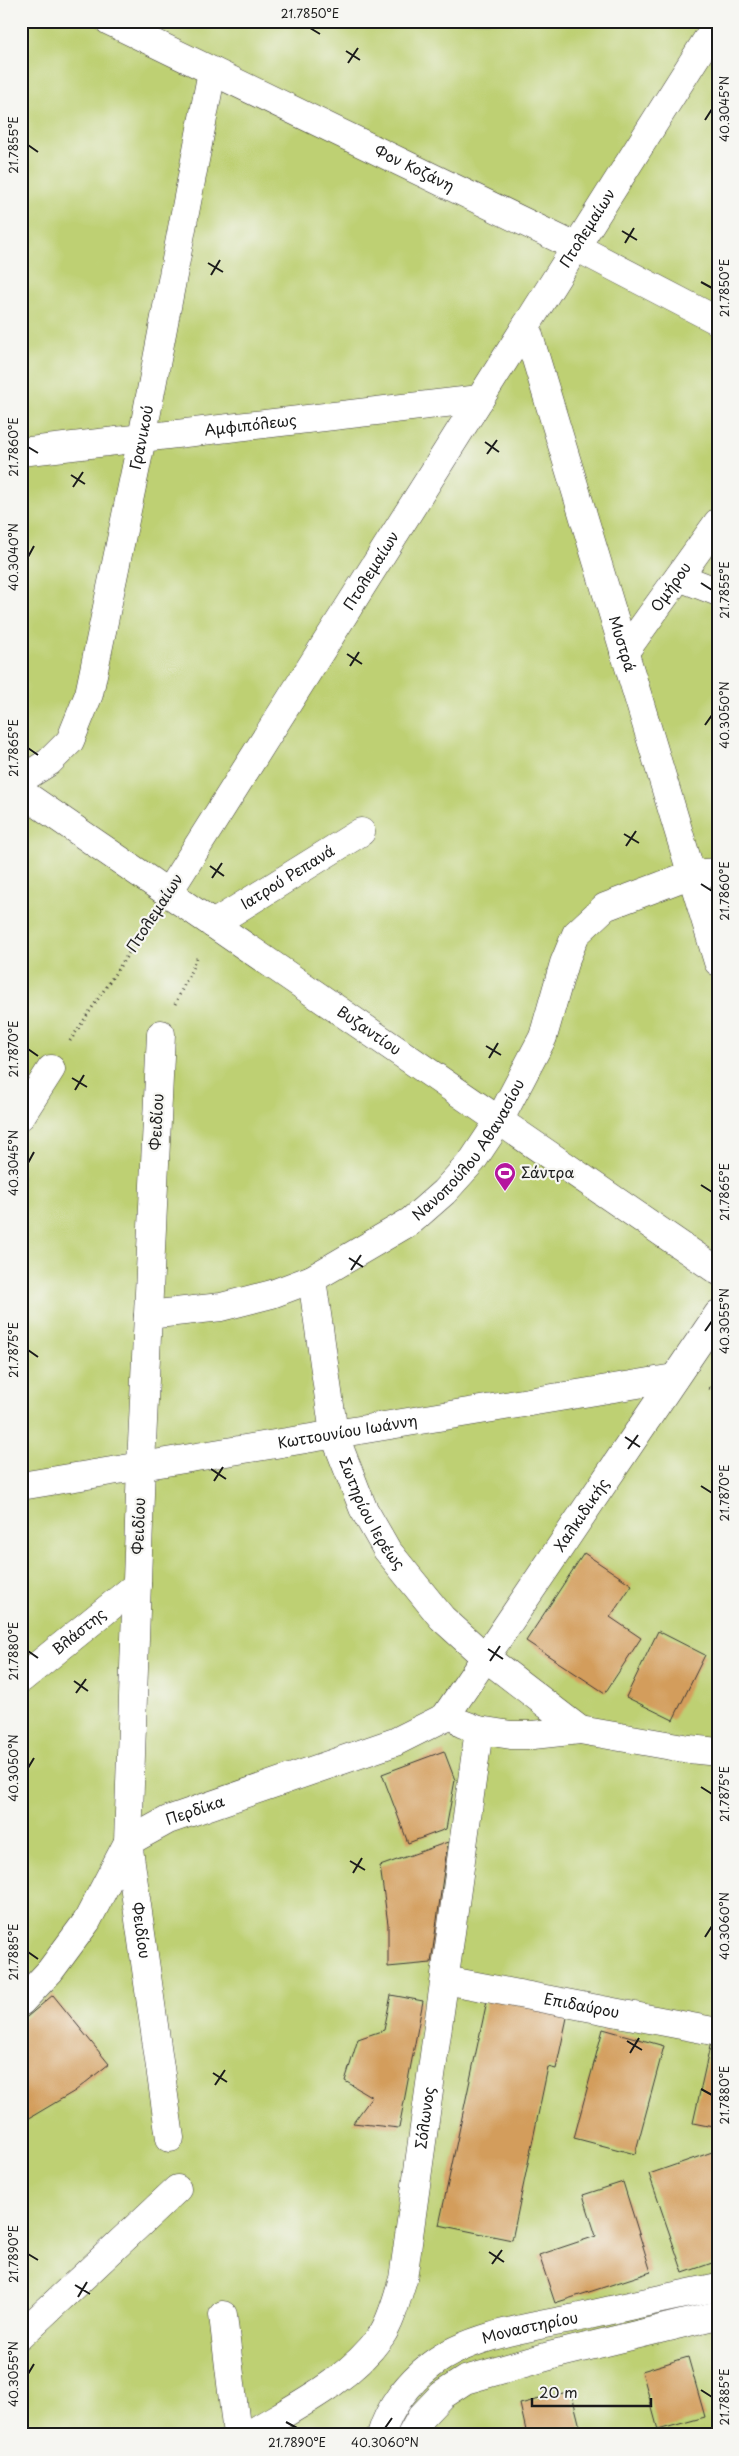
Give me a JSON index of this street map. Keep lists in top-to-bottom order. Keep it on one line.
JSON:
{"streets":{"street":["Φον Κοζάνη","Πτολεμαίων","Αμφιπόλεως","Γρανικού","Ομήρου","Μυστρά","Ιατρού Ρεπανά","Βυζαντίου","Φειδίου","Νανοπούλου Αθανασίου","Κωττουνίου Ιωάννη","Σωτηρίου Ιερέως","Χαλκιδικής","Βλάστης","Περδίκα","Επιδαύρου","Σόλωνος","Μοναστηρίου"]},"crossings":[["Φον Κοζάνη","Πτολεμαίων"],["Φον Κοζάνη","Γρανικού"],["Πτολεμαίων","Αμφιπόλεως"],["Πτολεμαίων","Μυστρά"],["Πτολεμαίων","Βυζαντίου"],["Αμφιπόλεως","Γρανικού"],["Ομήρου","Μυστρά"],["Μυστρά","Νανοπούλου Αθανασίου"],["Ιατρού Ρεπανά","Βυζαντίου"],["Βυζαντίου","Νανοπούλου Αθανασίου"],["Φειδίου","Νανοπούλου Αθανασίου"],["Φειδίου","Κωττουνίου Ιωάννη"],["Φειδίου","Βλάστης"],["Φειδίου","Περδίκα"],["Νανοπούλου Αθανασίου","Σωτηρίου Ιερέως"],["Κωττουνίου Ιωάννη","Σωτηρίου Ιερέως"],["Κωττουνίου Ιωάννη","Χαλκιδικής"],["Σωτηρίου Ιερέως","Χαλκιδικής"],["Χαλκιδικής","Περδίκα"],["Επιδαύρου","Σόλωνος"]],"places":{"sports":["Σάντρα"]},"scale_bar":"20 m","coordinates":["21.7850°E","40.3045°N","21.7855°E","21.7860°E","40.3040°N","40.3050°N","21.7865°E","21.7870°E","40.3055°N","21.7875°E","21.7880°E","40.3060°N","21.7885°E","21.7890°E"]}
